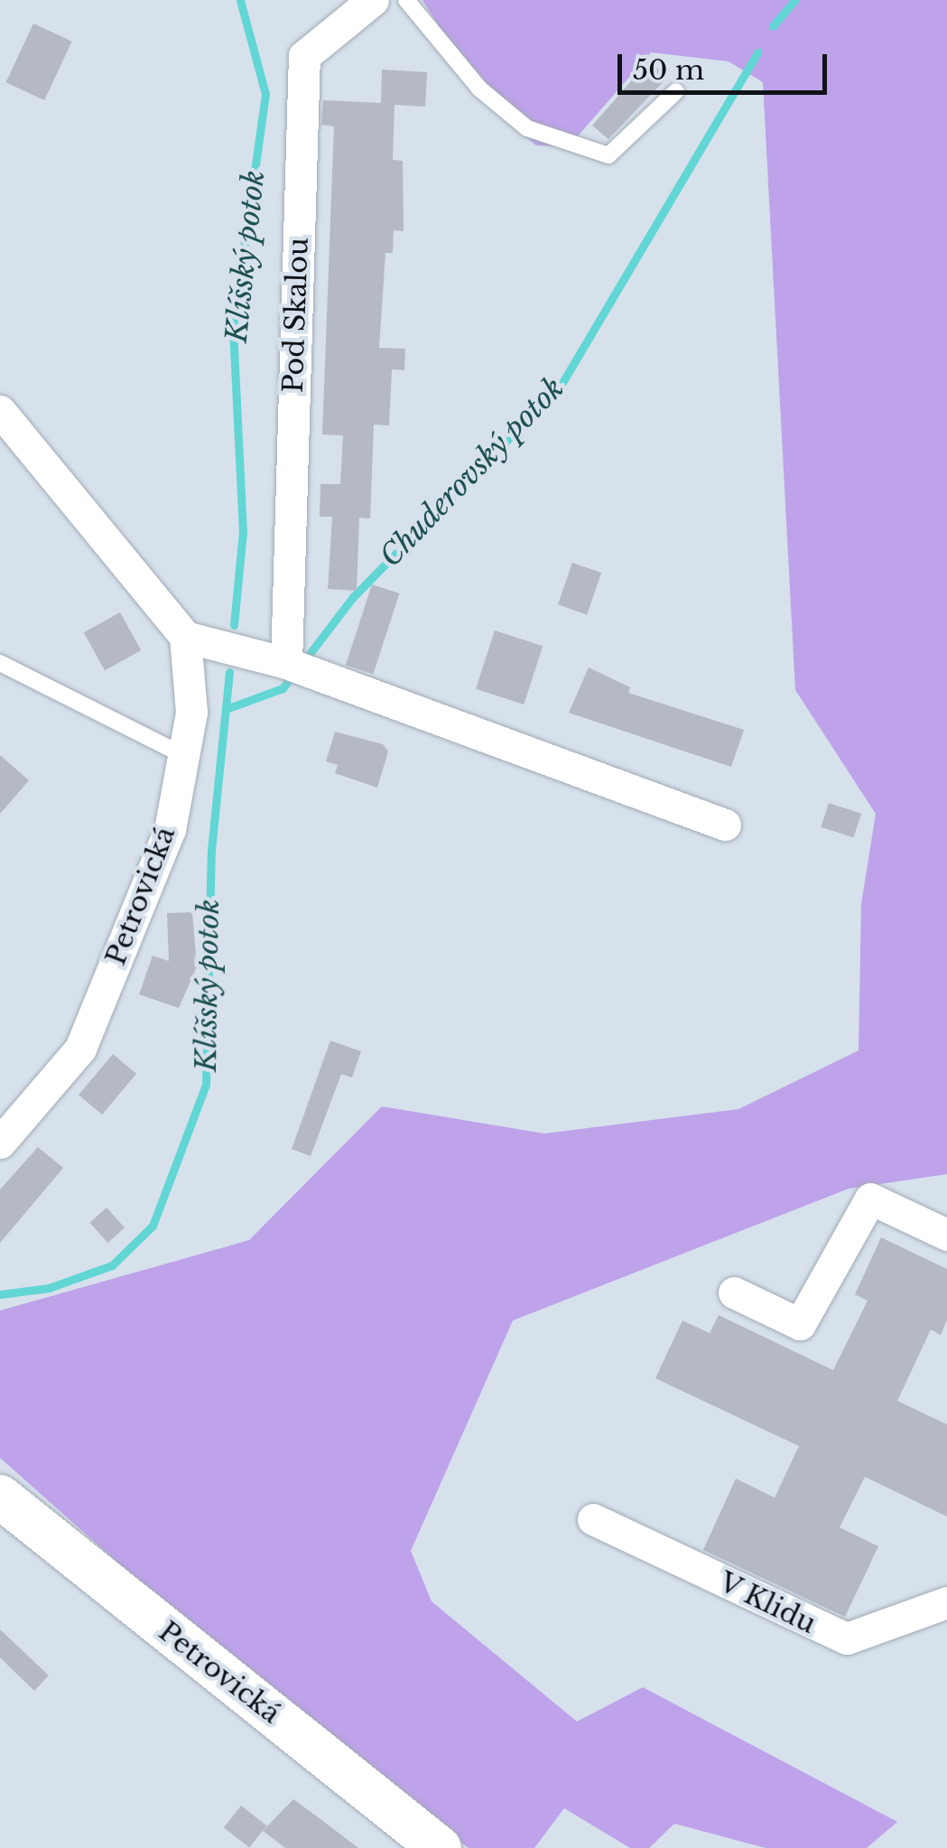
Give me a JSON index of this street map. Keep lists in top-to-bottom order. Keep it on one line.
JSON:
{"streets":{"main road":["Petrovická"],"street":["Pod Skalou","V Klidu"]},"water":["Klíšský potok","Chuderovský potok"],"scale_bar":"50 m"}
